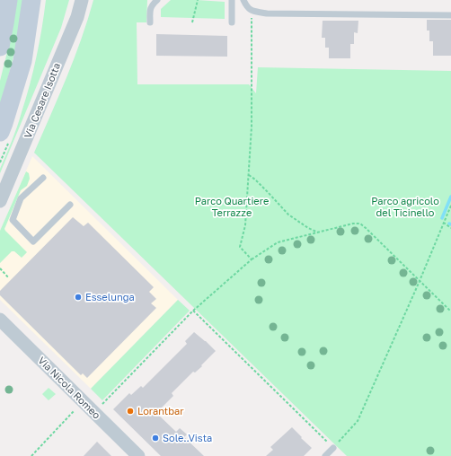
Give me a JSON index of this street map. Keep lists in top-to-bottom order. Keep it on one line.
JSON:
{"streets":{"street":["Via Cesare Isotta","Via Nicola Romeo"]},"parks":["Parco Quartiere Terrazze","Parco agricolo del Ticinello"],"places":["Esselunga","Lorantbar","Sole..Vista"]}
